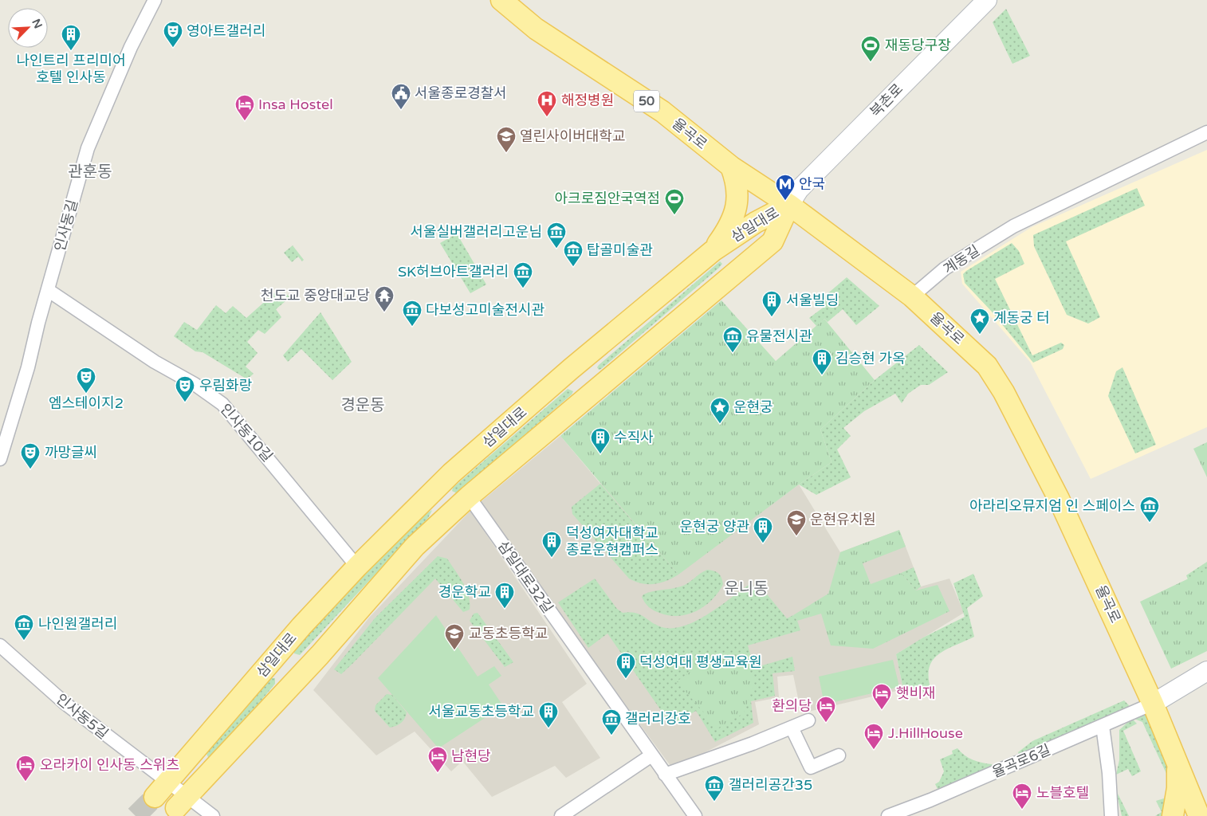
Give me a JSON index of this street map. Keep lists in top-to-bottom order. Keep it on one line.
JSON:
{"streets":{"main road":["50","율곡로","삼일대로"],"street":["북촌로","인사동길","계동길","인사동10길","삼일대로32길","인사동5길","율곡로6길"]},"crossings":[["북촌로","율곡로"],["북촌로","삼일대로"],["율곡로","삼일대로"],["율곡로","계동길"],["율곡로","율곡로6길"],["삼일대로","인사동10길"],["삼일대로","삼일대로32길"],["삼일대로","인사동5길"],["인사동길","인사동10길"]],"districts":["관훈동","경운동","운니동"],"places":{"theatre":["영아트갤러리","엠스테이지2","우림화랑","까망글씨"],"building":["나인트리 프리미어 호텔 인사동","서울빌딩","김승현 가옥","수직사","운현궁 양관","덕성여자대학교 종로운현캠퍼스","경운학교","덕성여대 평생교육원","서울교동초등학교"],"sports":["재동당구장","아크로짐안국역점"],"public building":["서울종로경찰서"],"hospital":["해정병원"],"hotel":["Insa Hostel","햇비재","환의당","J.HillHouse","남현당","오라카이 인사동 스위츠","노블호텔"],"school or university":["열린사이버대학교","운현유치원","교동초등학교"],"metro station":["안국"],"museum":["서울실버갤러리고운님","탑골미술관","SK허브아트갤러리","다보성고미술전시관","유물전시관","아라리오뮤지엄 인 스페이스","나인원갤러리","갤러리강호","갤러리공간35"],"temple":["천도교 중앙대교당"],"place":["계동궁 터","운현궁"]},"north":"top right"}
